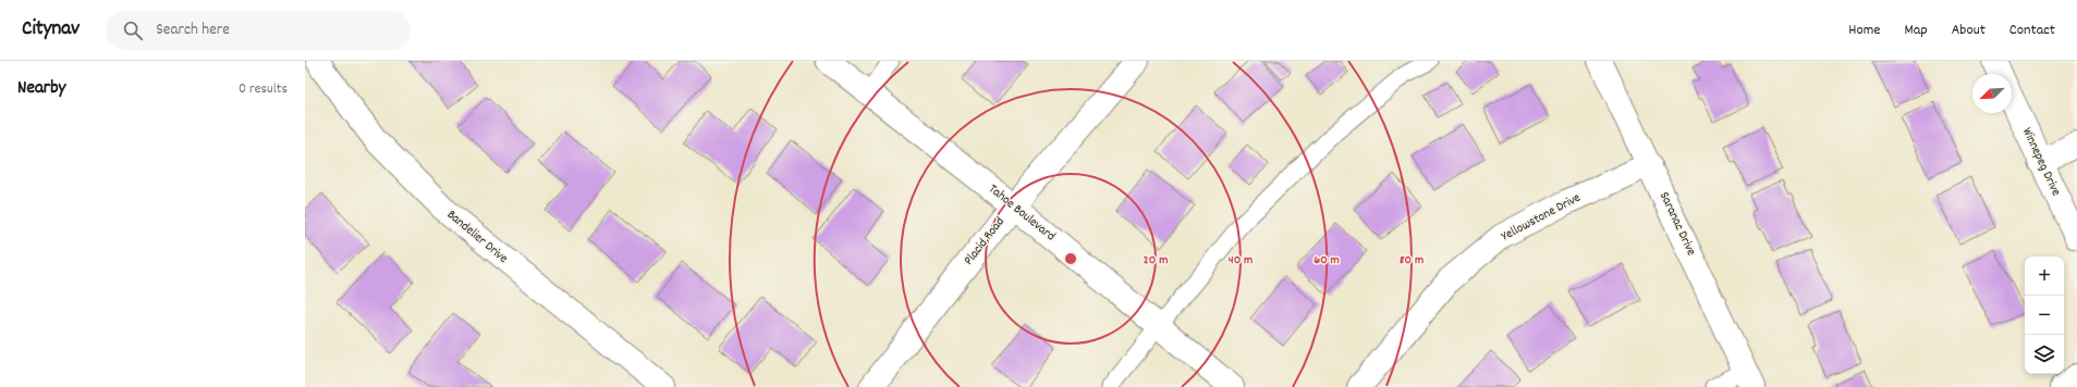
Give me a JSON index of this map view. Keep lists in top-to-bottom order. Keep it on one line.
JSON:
{"streets":{"street":["Winnepeg Drive","Tahoe Boulevard","Yellowstone Drive","Saranac Drive","Bandelier Drive","Placid Road"]},"crossings":[["Tahoe Boulevard","Placid Road"],["Yellowstone Drive","Saranac Drive"]],"north":"bottom left","page":{"header":"Citynav","search":"Search here","nav":["Home","Map","About","Contact"],"heading":["Nearby","0 results"],"map_buttons":["+","−"]},"rings":["20 m","40 m","60 m","80 m"]}
